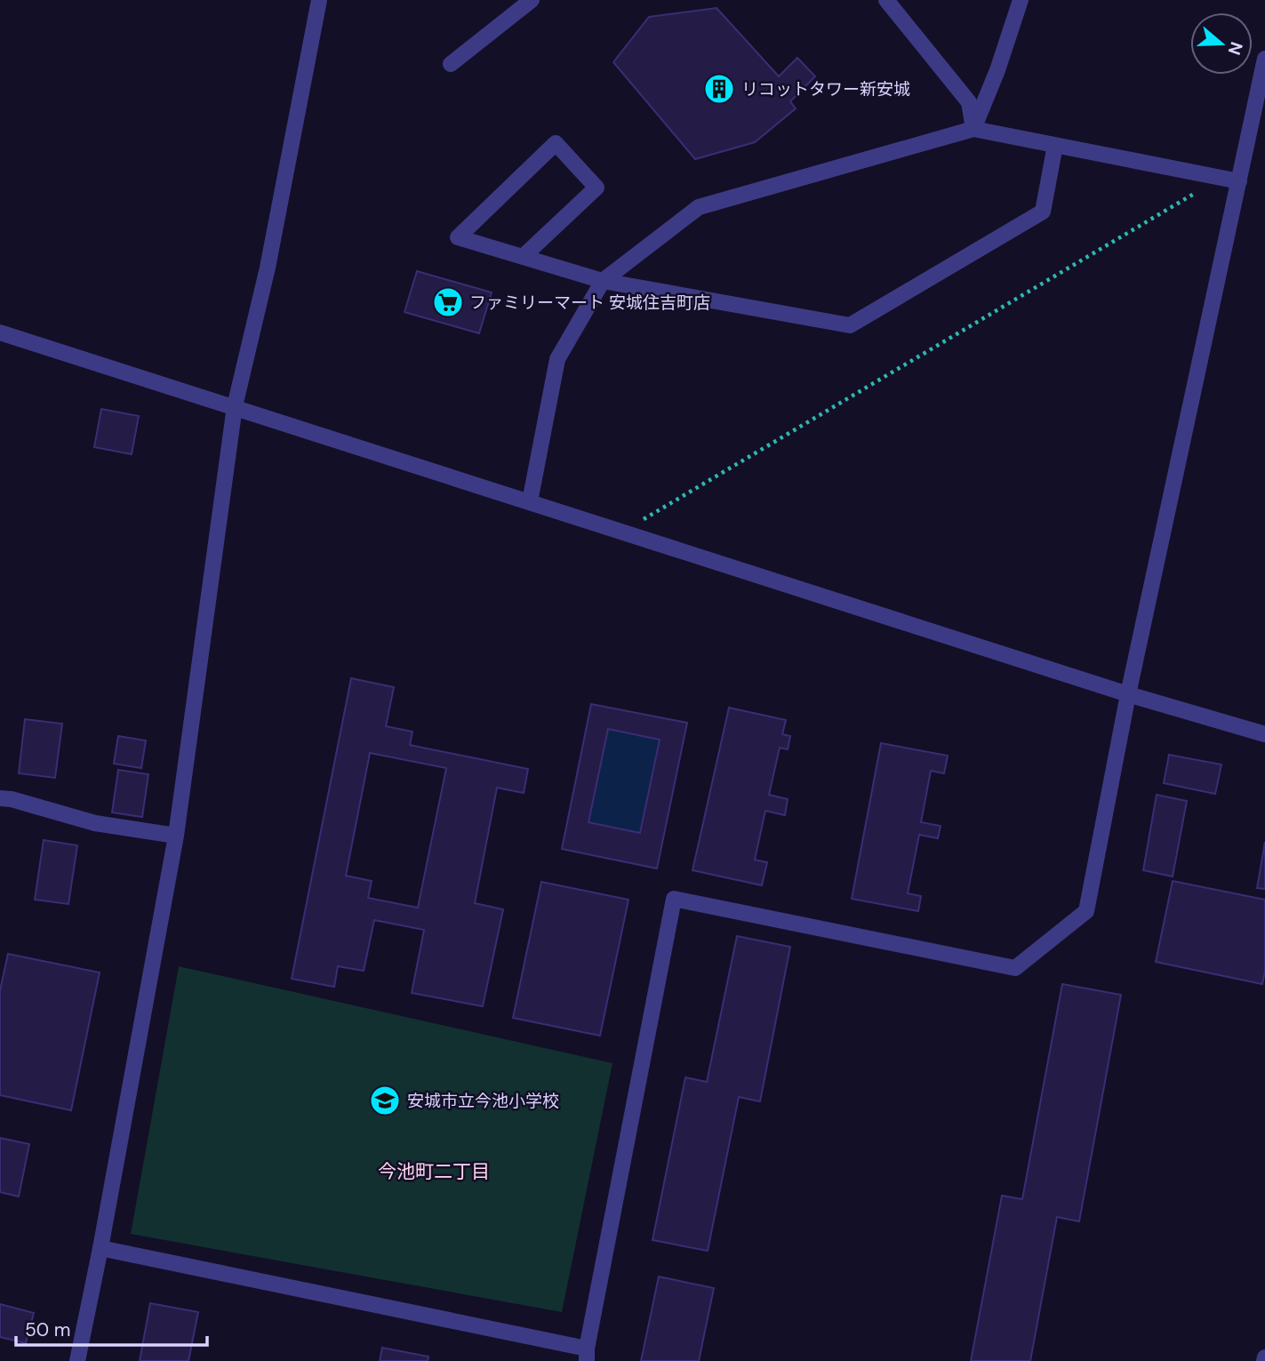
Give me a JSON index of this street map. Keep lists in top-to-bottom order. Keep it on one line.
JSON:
{"districts":["今池町二丁目"],"places":{"building":["リコットタワー新安城"],"supermarket":["ファミリーマート 安城住吉町店"],"school or university":["安城市立今池小学校"]},"scale_bar":"50 m","north":"right"}
